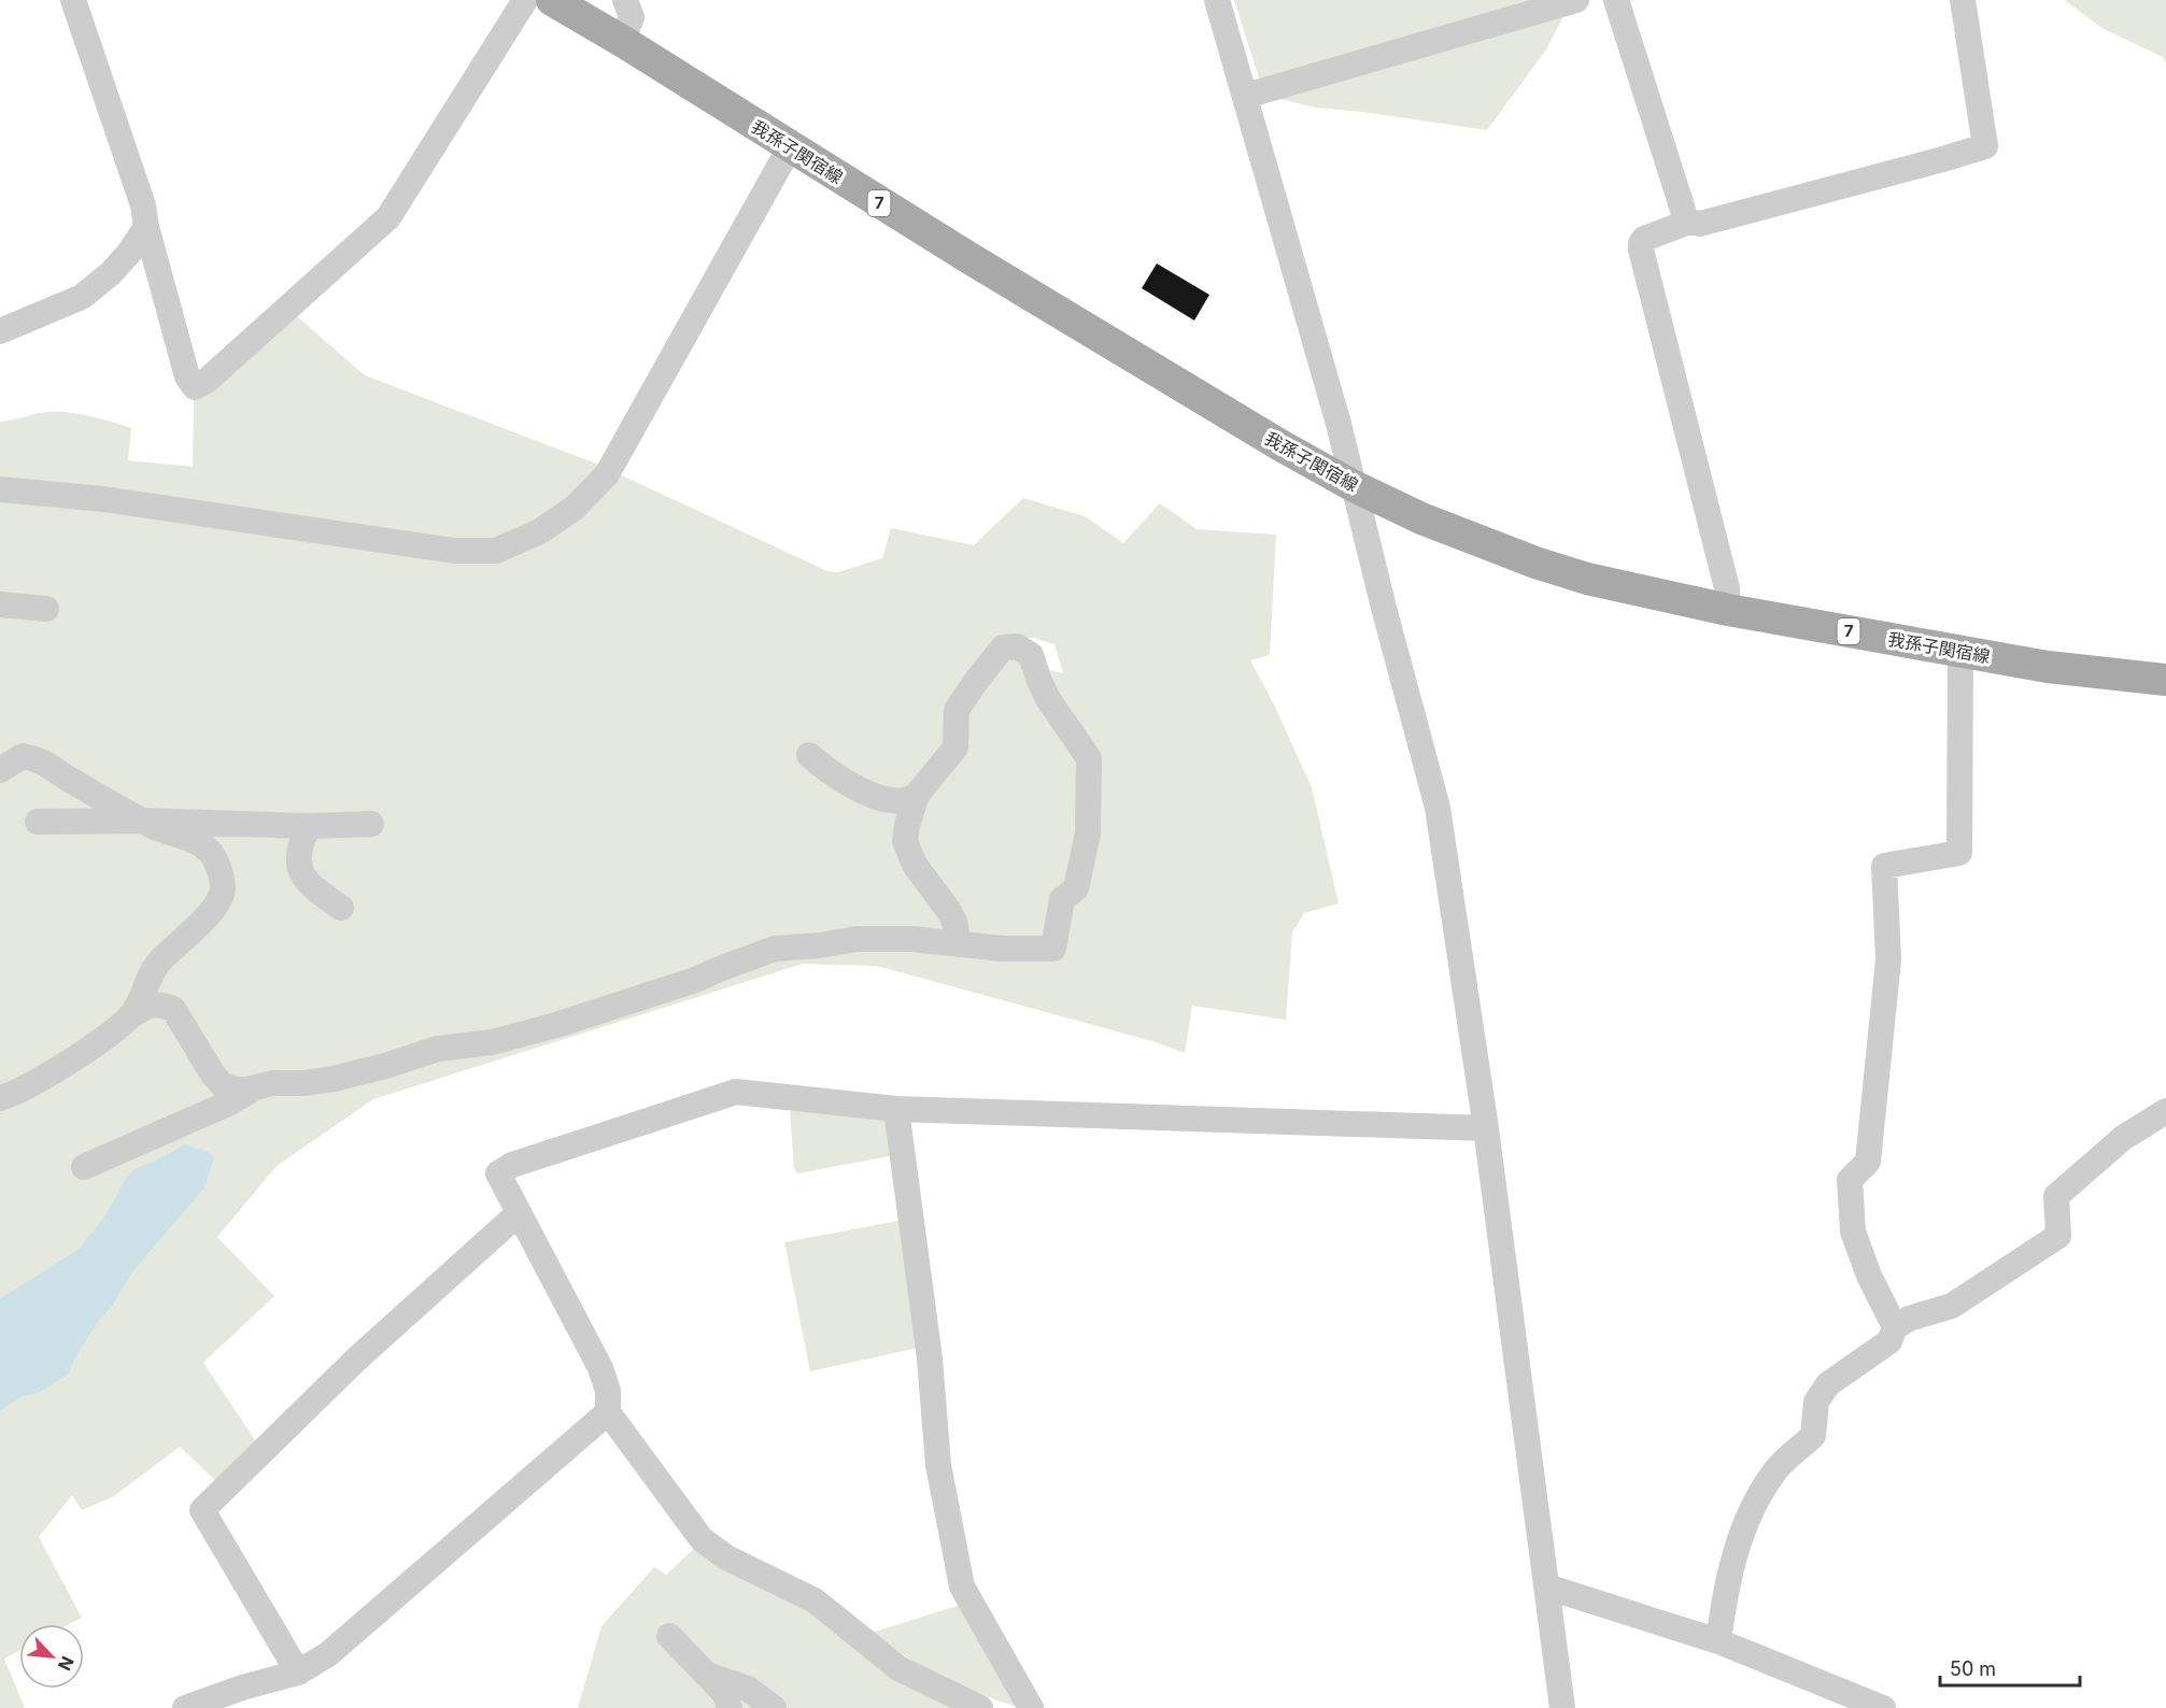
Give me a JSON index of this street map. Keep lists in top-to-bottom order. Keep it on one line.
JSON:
{"streets":{"main road":["我孫子関宿線","7"]},"scale_bar":"50 m","north":"bottom right"}
